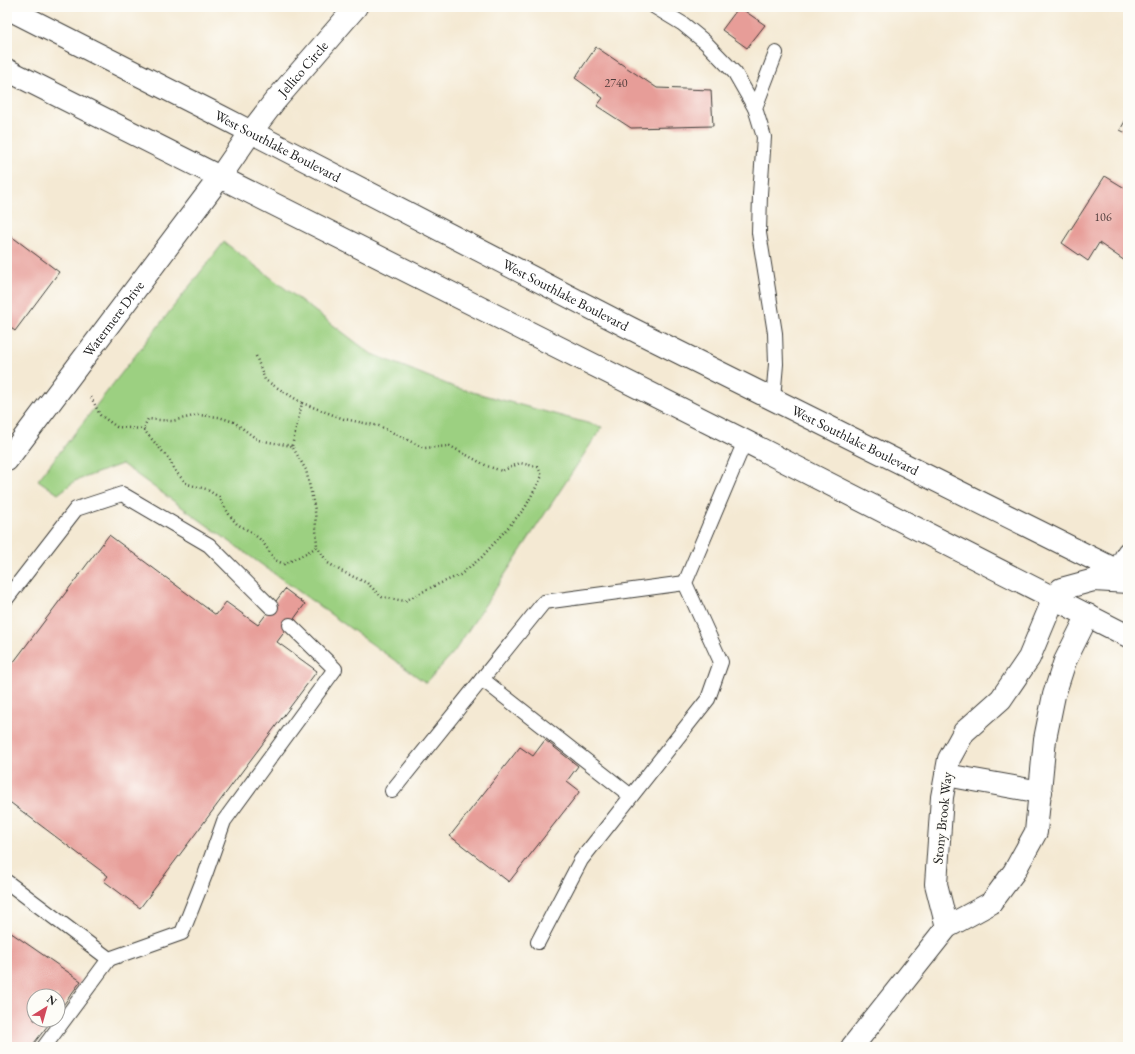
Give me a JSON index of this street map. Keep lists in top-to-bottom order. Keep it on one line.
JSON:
{"streets":{"main road":["Jellico Circle","West Southlake Boulevard","Watermere Drive","Stony Brook Way"]},"crossings":[["Jellico Circle","West Southlake Boulevard"],["Jellico Circle","Watermere Drive"]],"house_numbers":["2740","106"],"north":"top right"}
